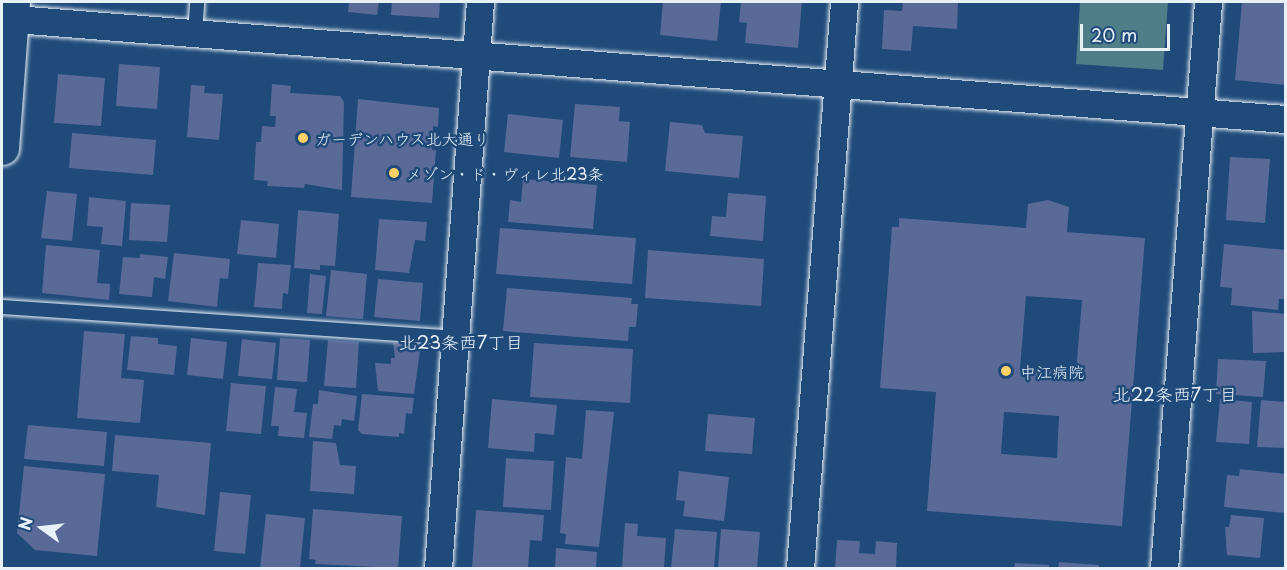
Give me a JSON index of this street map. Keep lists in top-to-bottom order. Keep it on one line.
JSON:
{"districts":["北23条西7丁目","北22条西7丁目"],"places":["ガーデンハウス北大通り","メゾン・ド・ヴィレ北23条","中江病院"],"scale_bar":"20 m","north":"left"}
